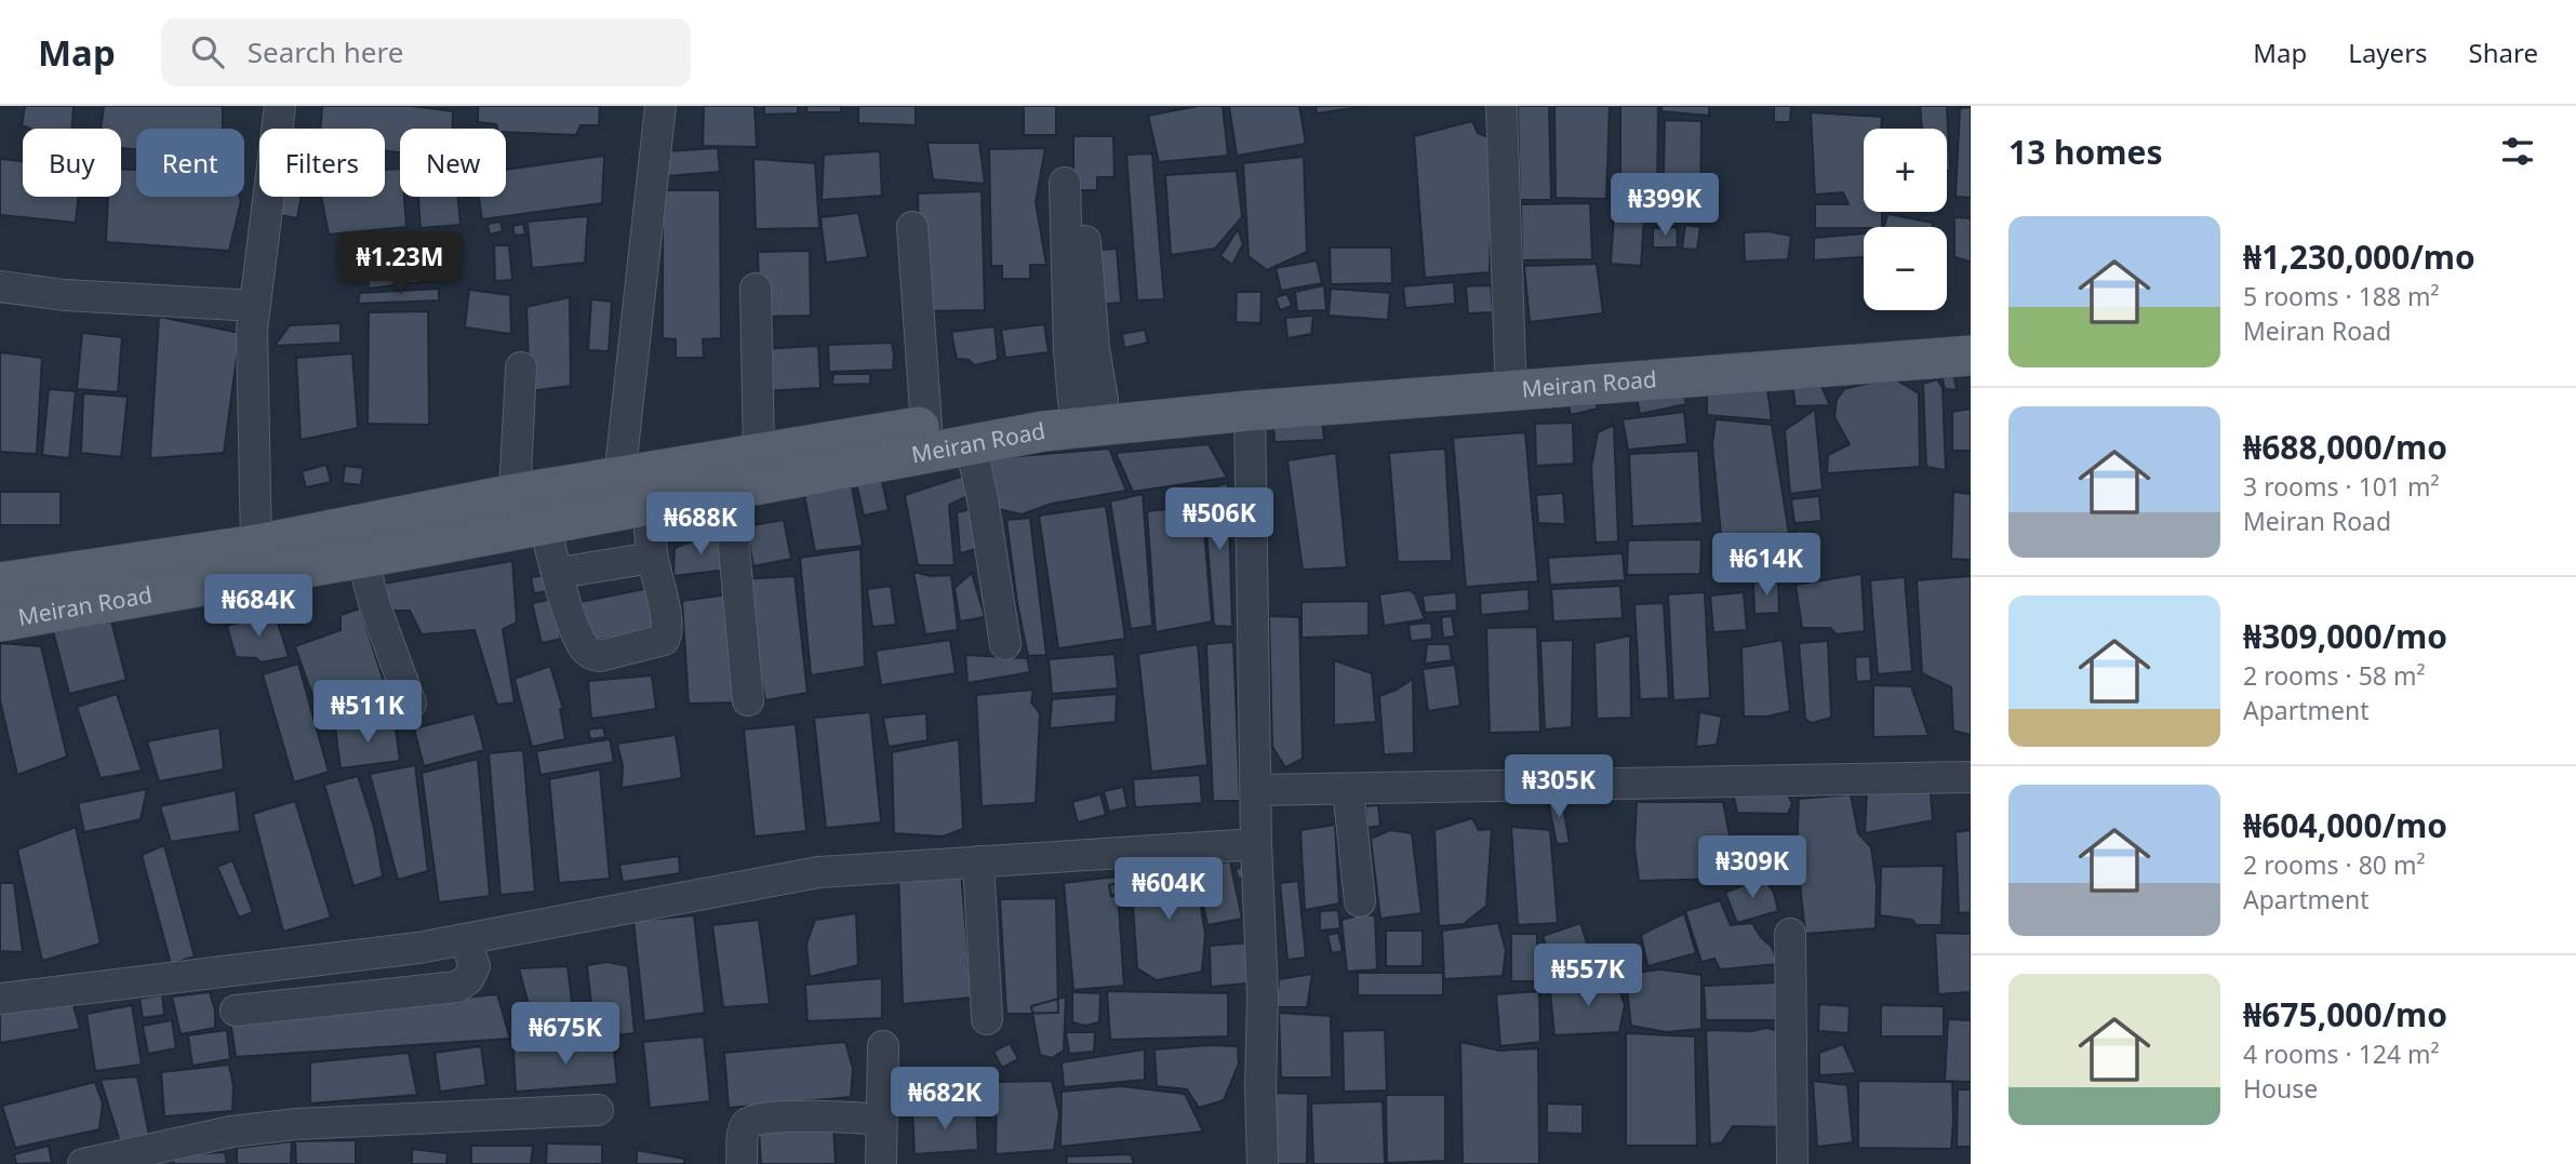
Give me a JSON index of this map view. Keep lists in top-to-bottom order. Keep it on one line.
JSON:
{"streets":{"main road":["Meiran Road"]},"page":{"header":"Map","search":"Search here","nav":["Map","Layers","Share"],"heading":"13 homes","map_buttons":["+","−"],"chip":["Buy","Rent","Filters","New"],"price":["₦399K","₦1.23M","₦506K","₦688K","₦614K","₦684K","₦511K","₦305K","₦309K","₦604K","₦557K","₦675K","₦682K"],"list":[{"name":"₦1,230,000/mo","note":"5 rooms · 188 m² · Meiran Road"},{"name":"₦688,000/mo","note":"3 rooms · 101 m² · Meiran Road"},{"name":"₦309,000/mo","note":"2 rooms · 58 m² · Apartment"},{"name":"₦604,000/mo","note":"2 rooms · 80 m² · Apartment"},{"name":"₦675,000/mo","note":"4 rooms · 124 m² · House"}]}}
